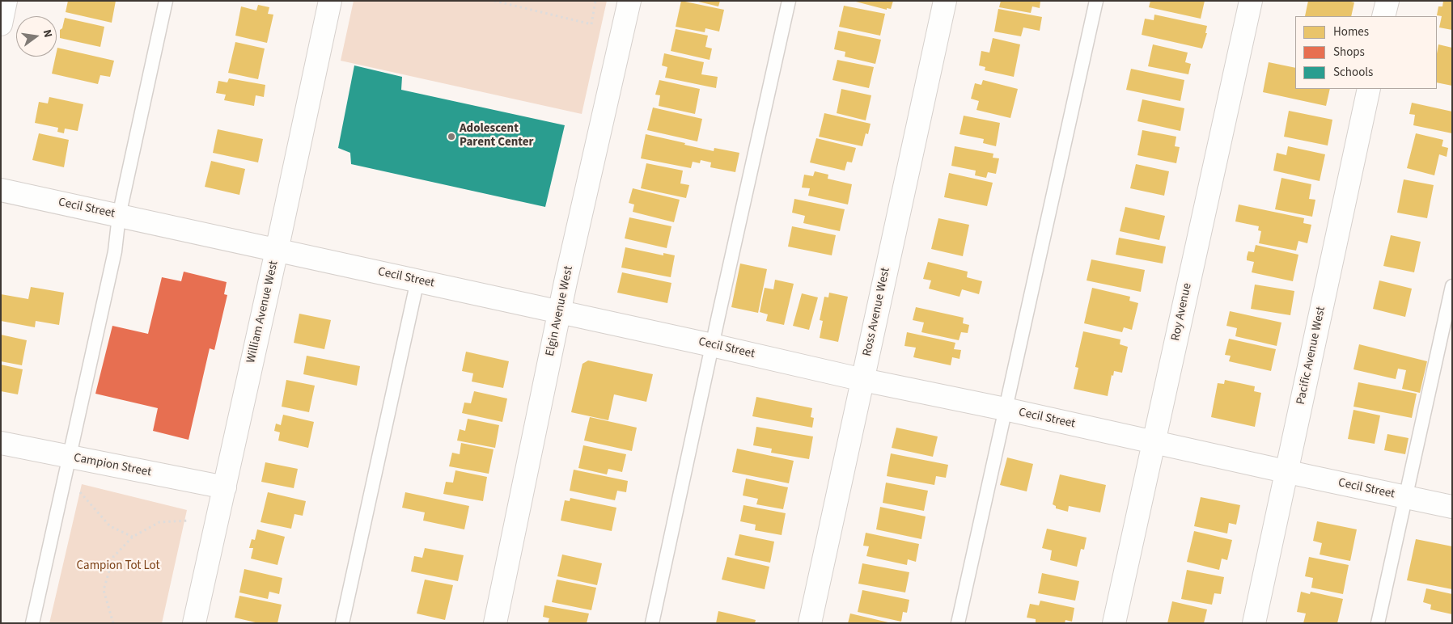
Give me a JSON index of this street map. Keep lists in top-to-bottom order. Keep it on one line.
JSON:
{"streets":{"street":["Cecil Street","Elgin Avenue West","William Avenue West","Ross Avenue West","Roy Avenue","Pacific Avenue West","Campion Street"]},"crossings":[["Cecil Street","Elgin Avenue West"],["Cecil Street","William Avenue West"],["Cecil Street","Ross Avenue West"],["Cecil Street","Roy Avenue"],["Cecil Street","Pacific Avenue West"],["William Avenue West","Campion Street"]],"parks":["Campion Tot Lot"],"places":["Adolescent Parent Center"],"legend":["Homes","Shops","Schools"],"north":"right"}
